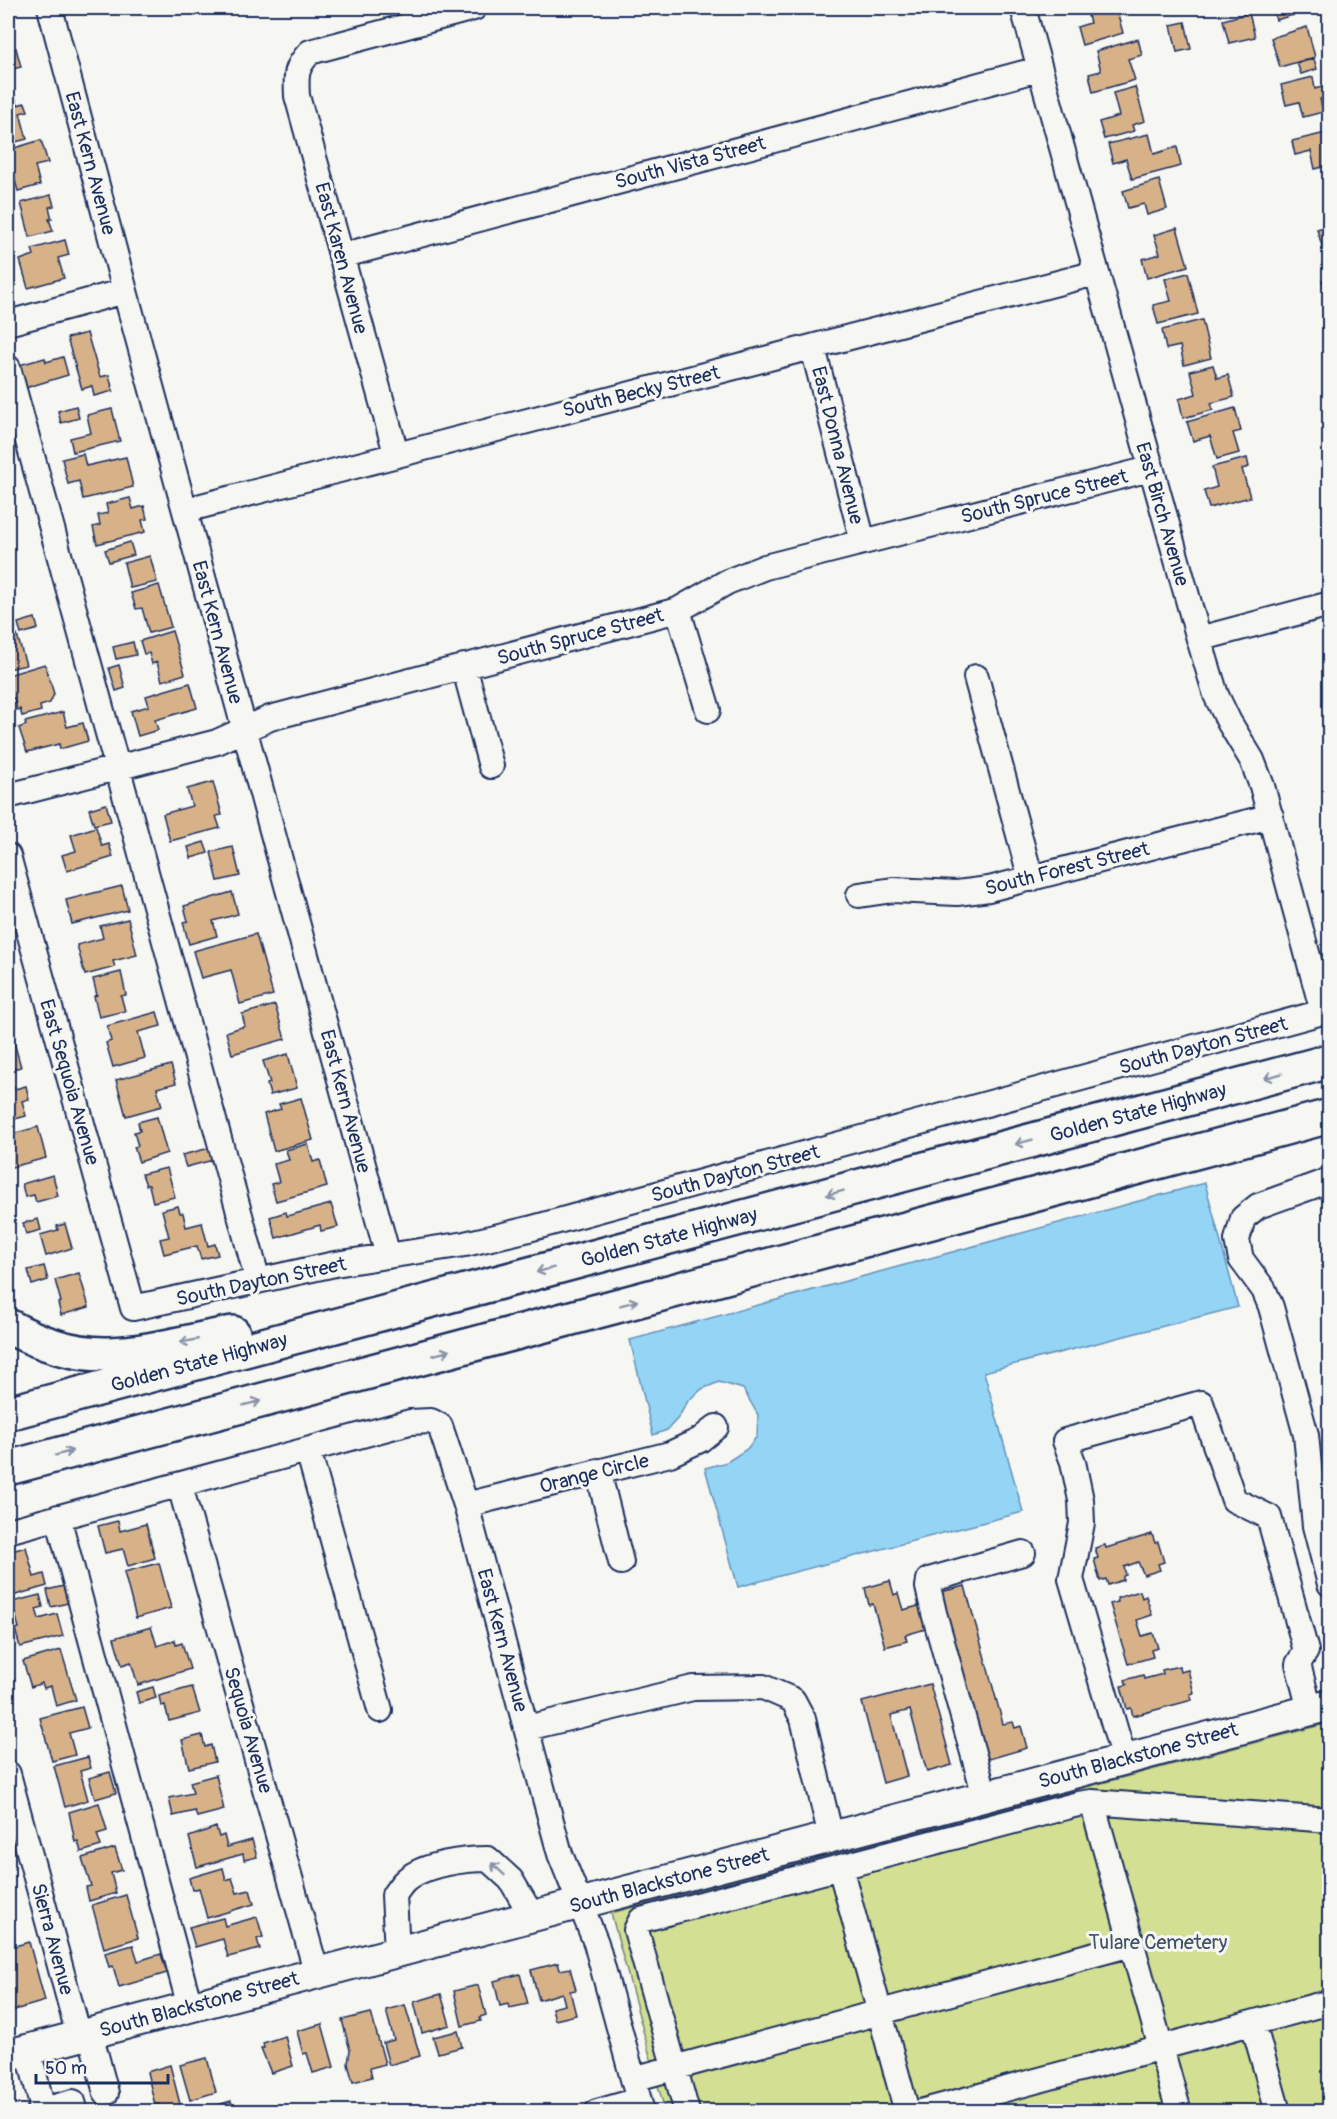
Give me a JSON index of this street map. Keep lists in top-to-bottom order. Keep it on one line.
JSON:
{"streets":{"highway":["Golden State Highway"],"main road":["South Blackstone Street"],"street":["South Vista Street","East Kern Avenue","East Karen Avenue","South Becky Street","East Donna Avenue","South Spruce Street","East Birch Avenue","South Forest Street","South Dayton Street","East Sequoia Avenue","Orange Circle","Sequoia Avenue","Sierra Avenue"]},"crossings":[["South Vista Street","East Karen Avenue"],["South Vista Street","East Birch Avenue"],["East Kern Avenue","South Becky Street"],["East Kern Avenue","South Spruce Street"],["East Kern Avenue","South Dayton Street"],["East Kern Avenue","Orange Circle"],["East Kern Avenue","Sequoia Avenue"],["East Kern Avenue","South Blackstone Street"],["East Karen Avenue","South Becky Street"],["South Becky Street","East Donna Avenue"],["South Becky Street","East Birch Avenue"],["East Donna Avenue","South Spruce Street"],["South Spruce Street","East Birch Avenue"],["East Birch Avenue","South Forest Street"],["East Birch Avenue","South Dayton Street"],["South Dayton Street","East Sequoia Avenue"],["Sequoia Avenue","South Blackstone Street"],["South Blackstone Street","Sierra Avenue"]],"parks":["Tulare Cemetery"],"scale_bar":"50 m"}
